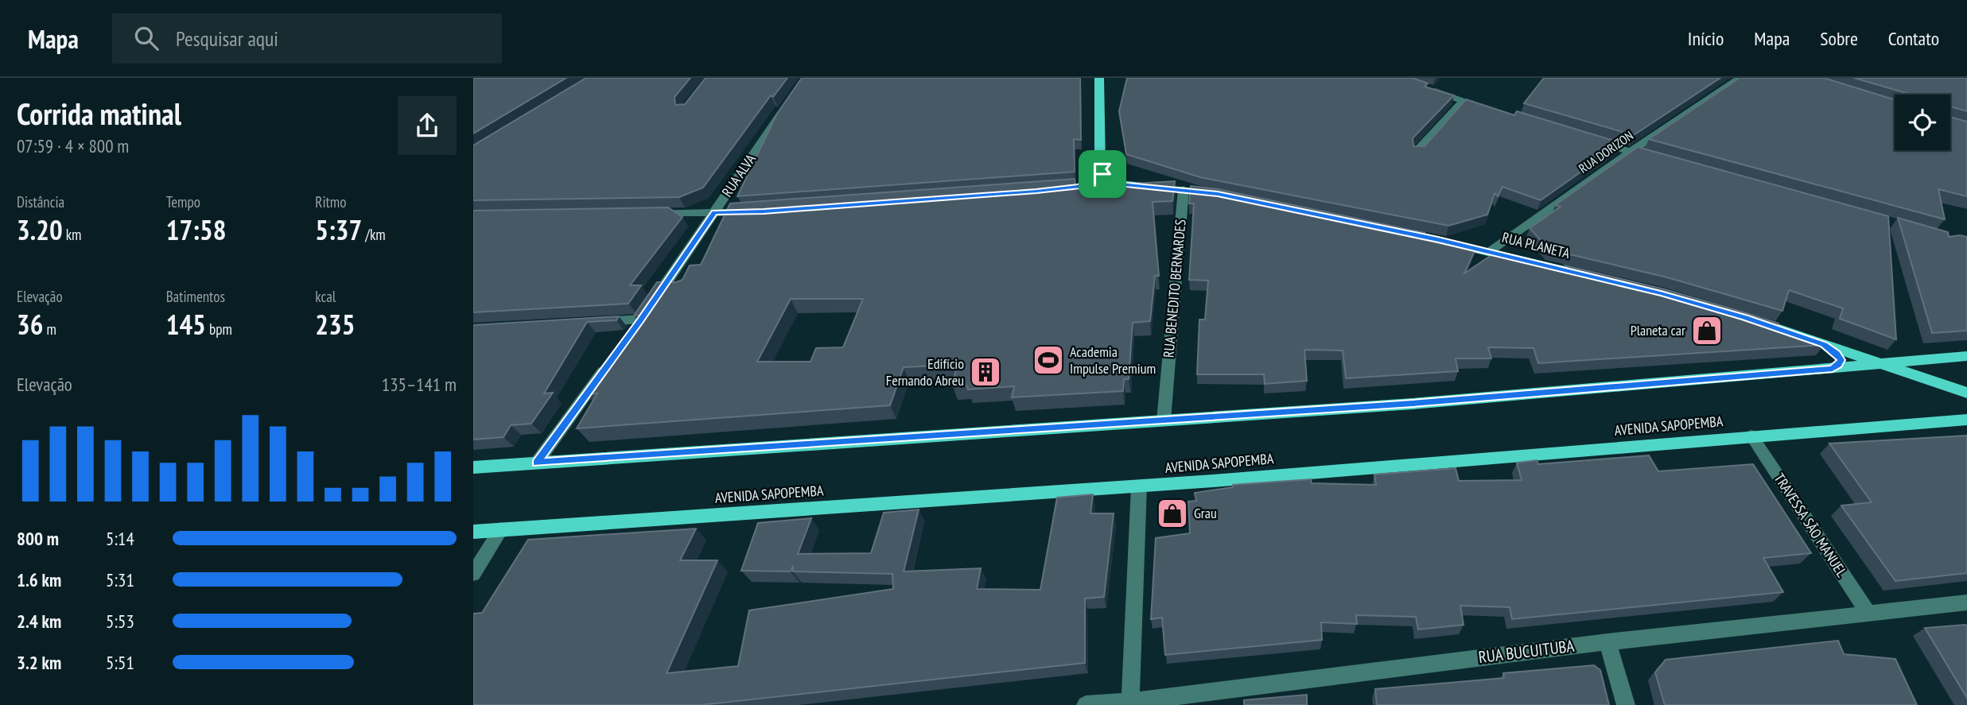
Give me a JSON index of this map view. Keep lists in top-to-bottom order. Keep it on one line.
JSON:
{"streets":{"main road":["RUA PLANETA","AVENIDA SAPOPEMBA"],"street":["RUA DORIZON","RUA ALVA","RUA BENEDITO BERNARDES","TRAVESSA SÃO MANUEL","RUA BUCUITUBA"]},"crossings":[["RUA DORIZON","RUA PLANETA"],["AVENIDA SAPOPEMBA","TRAVESSA SÃO MANUEL"],["TRAVESSA SÃO MANUEL","RUA BUCUITUBA"]],"places":{"shop":["Planeta car","Grau"],"sports":["Academia Impulse Premium"],"building":["Edifício Fernando Abreu"]},"page":{"header":"Mapa","search":"Pesquisar aqui","nav":["Início","Mapa","Sobre","Contato"],"heading":["Corrida matinal","07:59 · 4 × 800 m"],"stats":[["Distância","3.20 km"],["Tempo","17:58"],["Ritmo","5:37 /km"],["Elevação","36 m"],["Batimentos","145 bpm"],["kcal","235"]],"chart":["Elevação","135–141 m"],"list":[{"name":"800 m","note":"5:14"},{"name":"1.6 km","note":"5:31"},{"name":"2.4 km","note":"5:53"},{"name":"3.2 km","note":"5:51"}]}}
